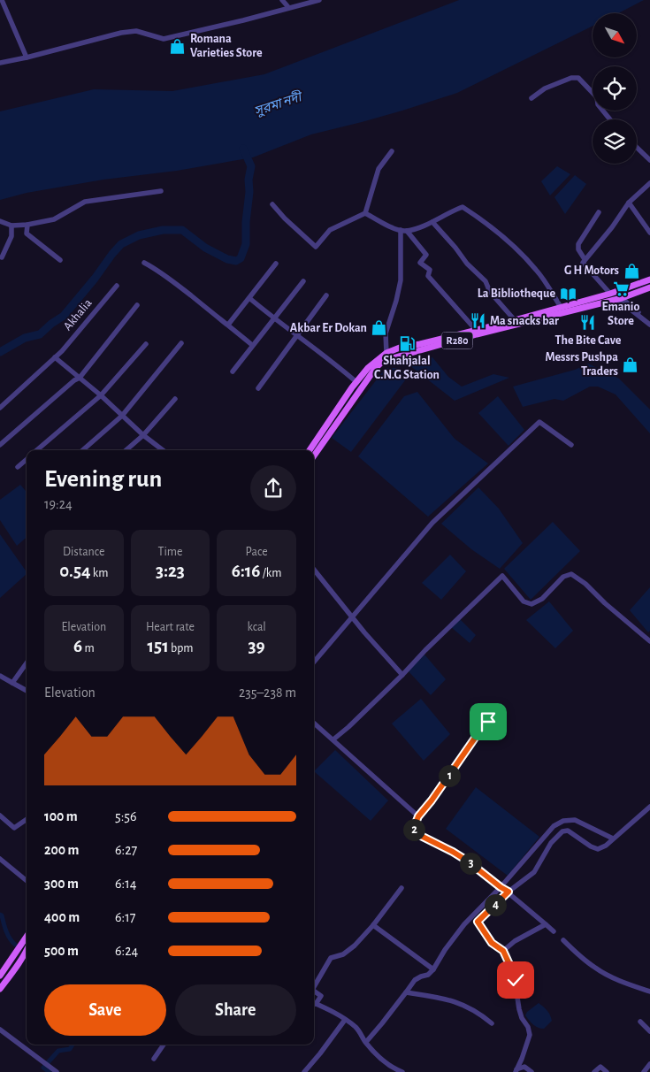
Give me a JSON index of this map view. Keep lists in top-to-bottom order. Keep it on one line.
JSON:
{"streets":{"main road":["R280"],"street":["Akhalia"]},"water":["সুরমা নদী"],"places":{"shop":["Romana Varieties Store","G H Motors","Akbar Er Dokan","Messrs Pushpa Traders"],"supermarket":["Emanio Store"],"library":["La Bibliotheque"],"restaurant":["Ma snacks bar","The Bite Cave"],"fuel station":["Shahjalal C.N.G Station"]},"north":"bottom right","page":{"heading":["Evening run","19:24"],"stats":[["Distance","0.54 km"],["Time","3:23"],["Pace","6:16 /km"],["Elevation","6 m"],["Heart rate","151 bpm"],["kcal","39"]],"chart":["Elevation","235–238 m"],"pins":["1","2","3","4"],"list":[{"name":"100 m","note":"5:56"},{"name":"200 m","note":"6:27"},{"name":"300 m","note":"6:14"},{"name":"400 m","note":"6:17"},{"name":"500 m","note":"6:24"}],"buttons":["Save","Share"]}}
